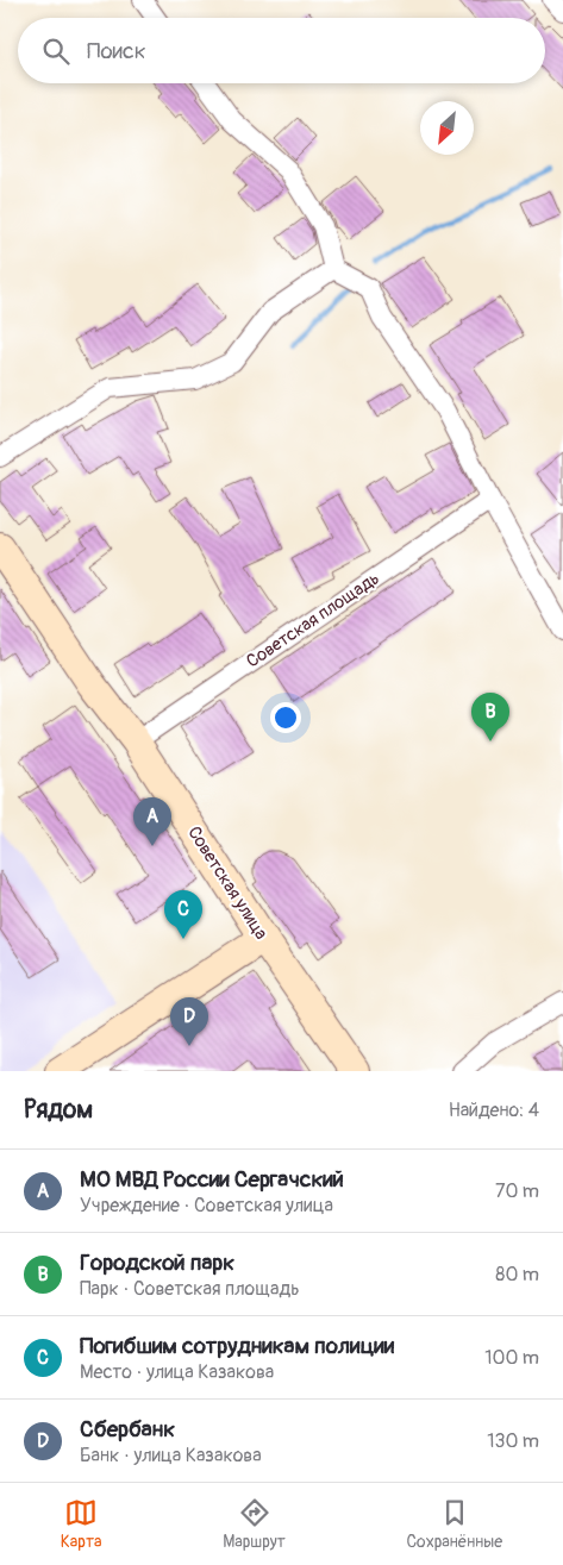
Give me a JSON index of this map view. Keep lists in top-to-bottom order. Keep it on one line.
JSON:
{"streets":{"main road":["Советская улица"],"street":["Советская площадь"]},"crossings":[["Советская площадь","Советская улица"]],"north":"bottom left","page":{"search":"Поиск","pins":["B","A","C","D"],"heading":["Рядом","Найдено: 4"],"list":[{"mark":"A","name":"МО МВД России Сергачский","note":"Учреждение · Советская улица","value":"70 m"},{"mark":"B","name":"Городской парк","note":"Парк · Советская площадь","value":"80 m"},{"mark":"C","name":"Погибшим сотрудникам полиции","note":"Место · улица Казакова","value":"100 m"},{"mark":"D","name":"Сбербанк","note":"Банк · улица Казакова","value":"130 m"}],"nav":["Карта","Маршрут","Сохранённые"]}}
